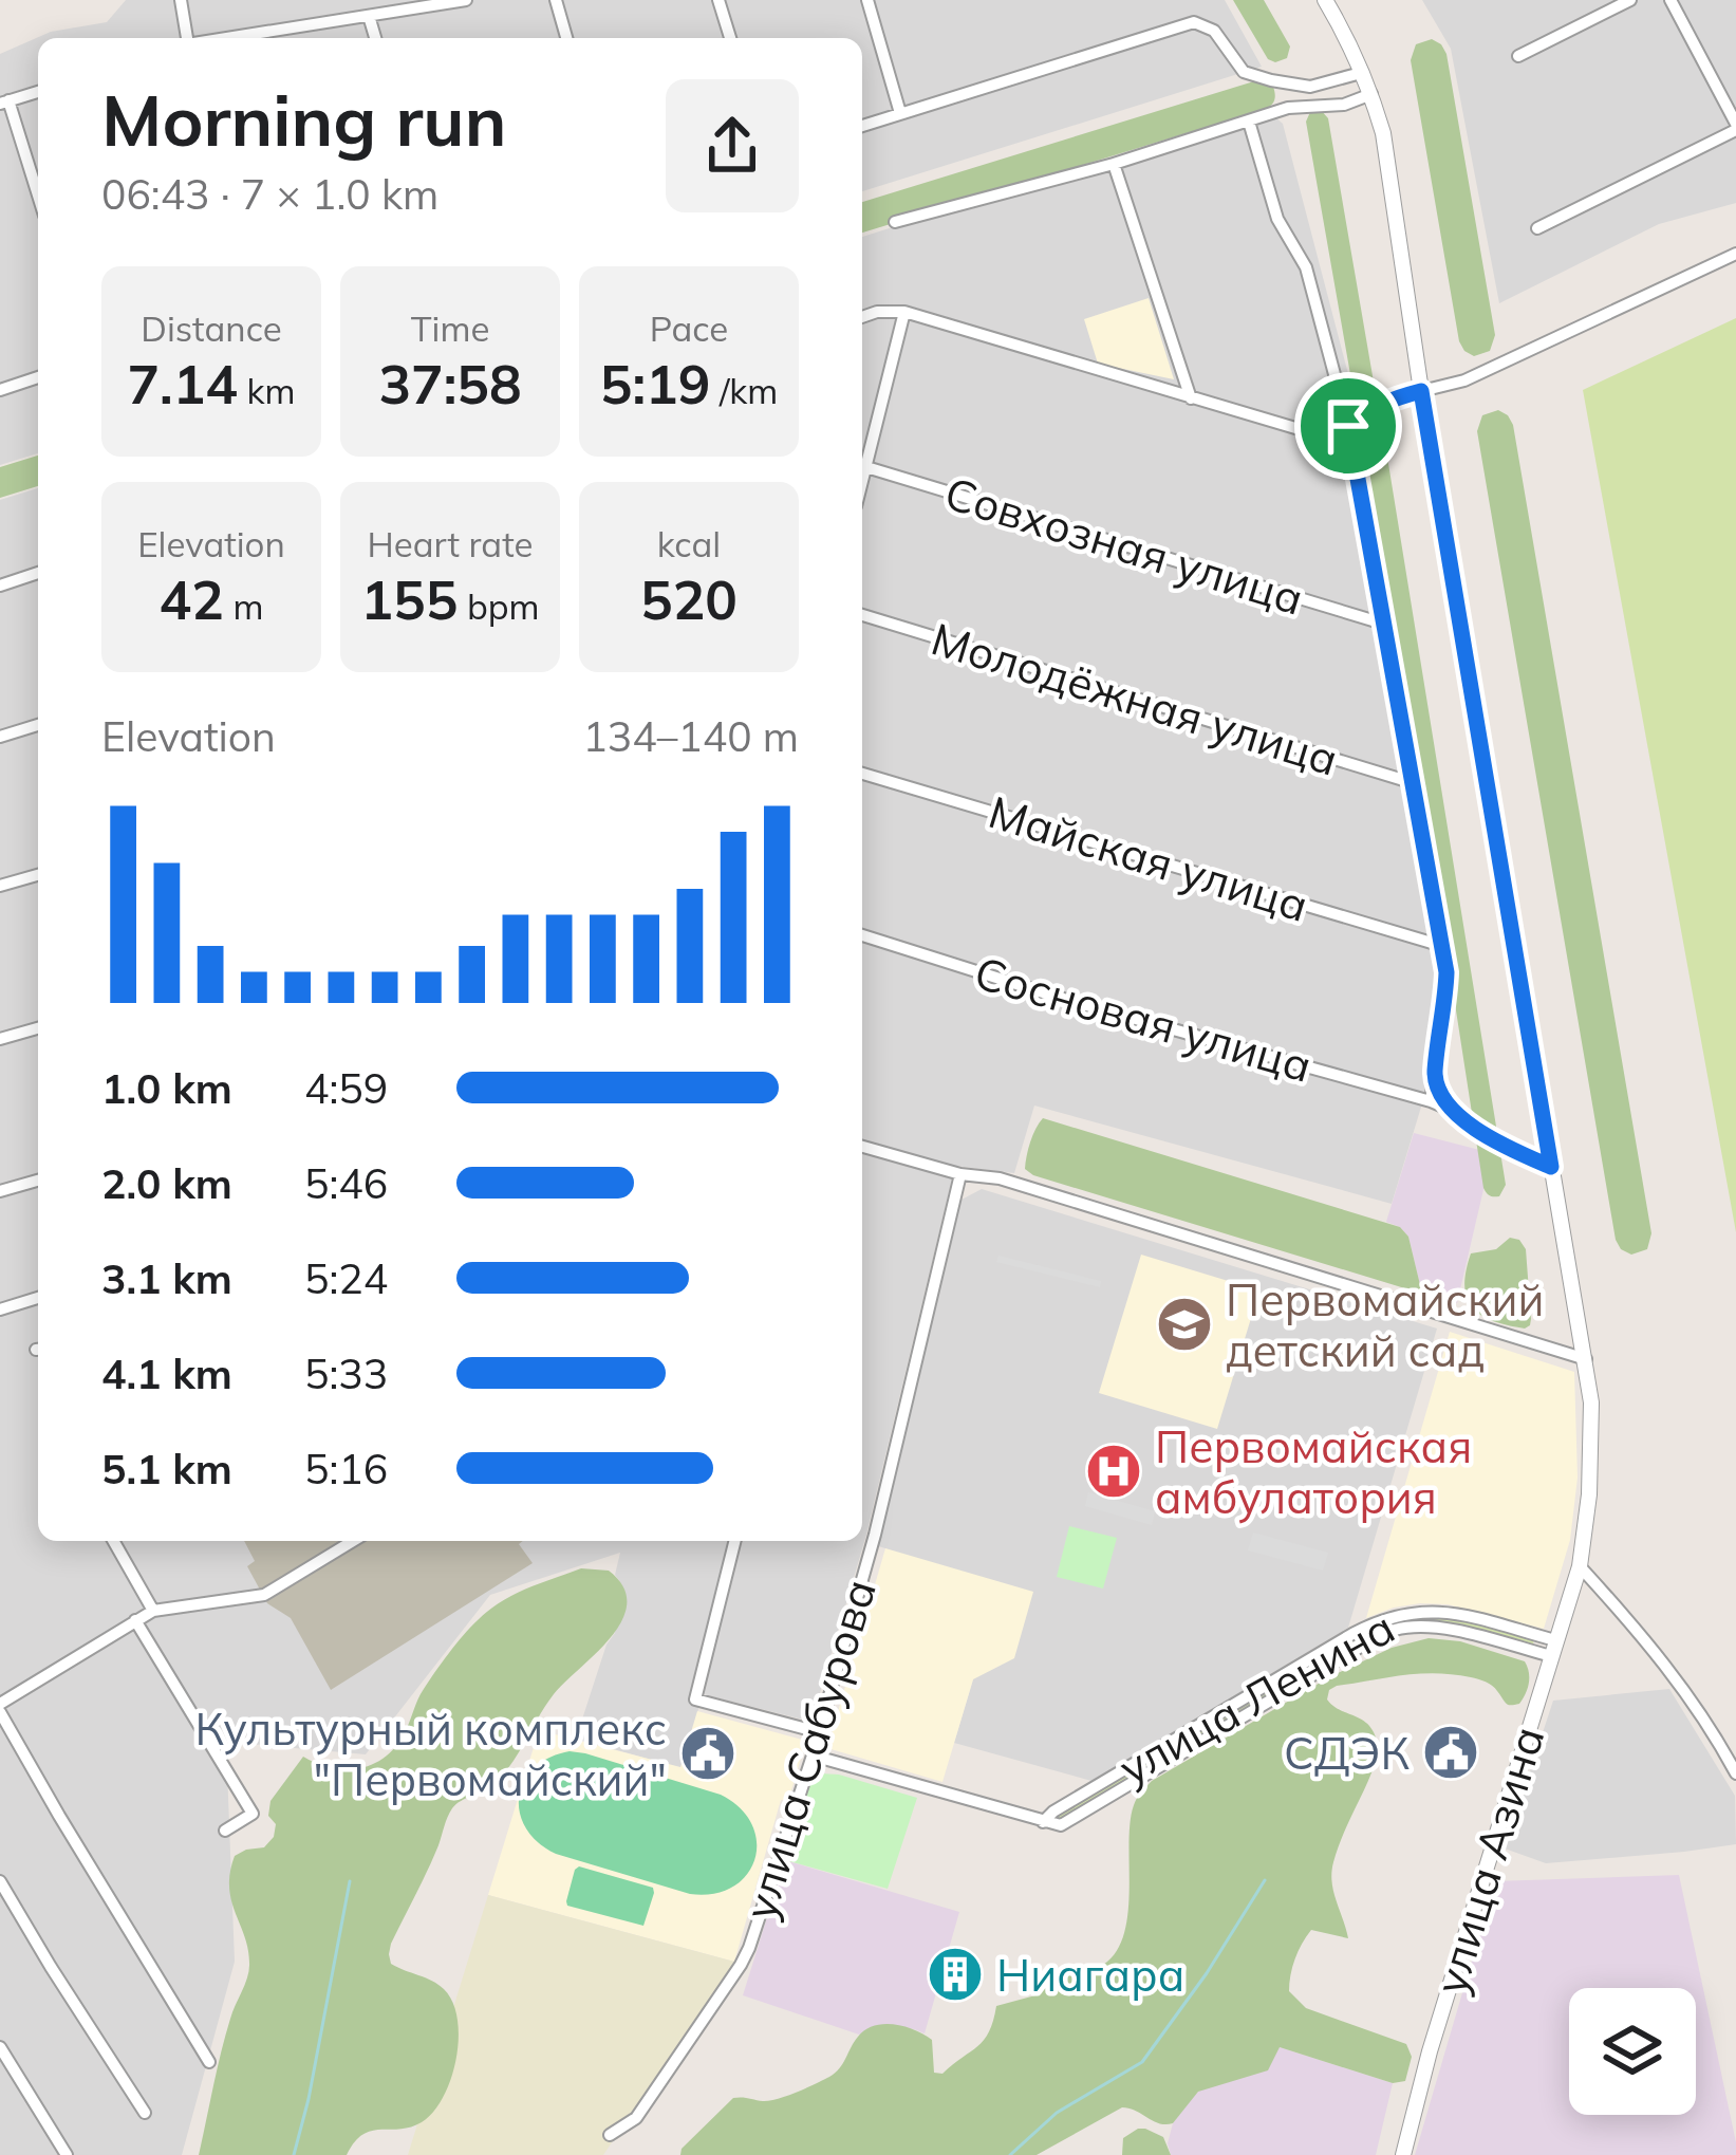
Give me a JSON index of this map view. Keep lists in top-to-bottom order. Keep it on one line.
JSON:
{"streets":{"street":["Совхозная улица","Молодёжная улица","Майская улица","Сосновая улица","улица Ленина","улица Сабурова","улица Азина"]},"crossings":[["Сосновая улица","улица Азина"],["улица Ленина","улица Сабурова"],["улица Ленина","улица Азина"]],"places":{"school or university":["Первомайский детский сад"],"hospital":["Первомайская амбулатория"],"public building":["СДЭК","Культурный комплекс \"Первомайский\""],"building":["Ниагара"]},"page":{"heading":["Morning run","06:43 · 7 × 1.0 km"],"stats":[["Distance","7.14 km"],["Time","37:58"],["Pace","5:19 /km"],["Elevation","42 m"],["Heart rate","155 bpm"],["kcal","520"]],"chart":["Elevation","134–140 m"],"list":[{"name":"1.0 km","note":"4:59"},{"name":"2.0 km","note":"5:46"},{"name":"3.1 km","note":"5:24"},{"name":"4.1 km","note":"5:33"},{"name":"5.1 km","note":"5:16"}]}}
